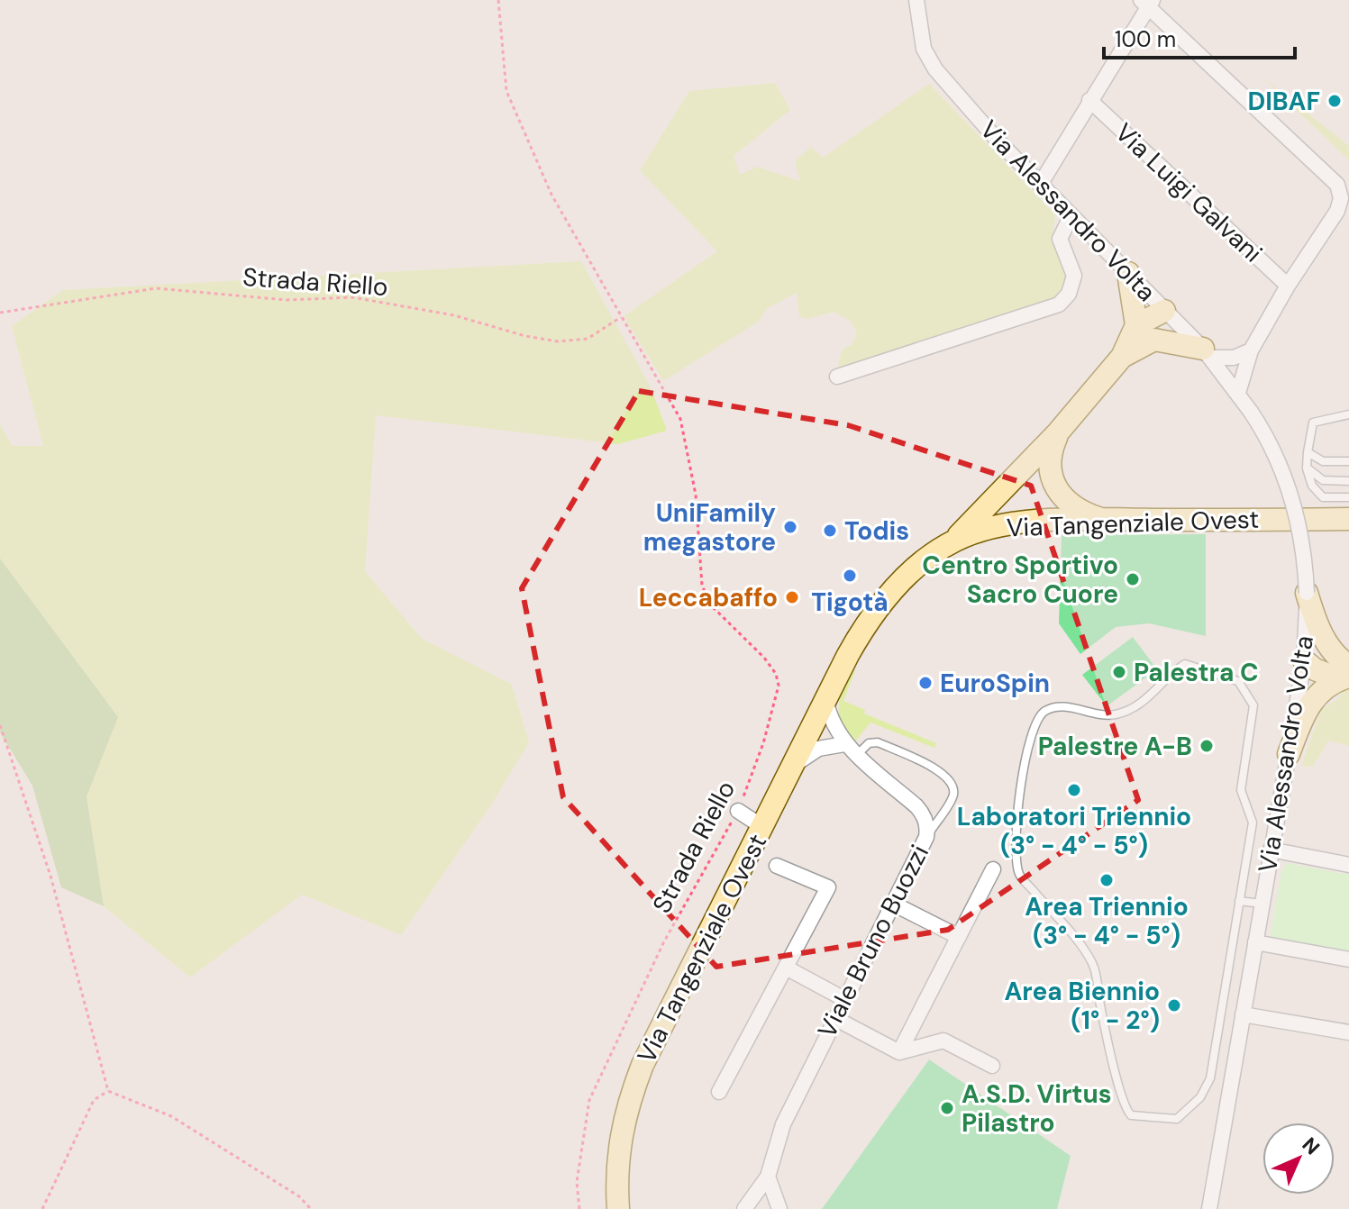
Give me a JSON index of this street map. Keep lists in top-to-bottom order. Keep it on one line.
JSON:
{"streets":{"main road":["Via Tangenziale Ovest"],"street":["Via Luigi Galvani","Via Alessandro Volta","Viale Bruno Buozzi"],"path":["Strada Riello"]},"crossings":[["Via Luigi Galvani","Via Alessandro Volta"]],"places":["DIBAF","UniFamily megastore","Todis","Tigotà","Centro Sportivo Sacro Cuore","Leccabaffo","Palestra C","EuroSpin","Palestre A-B","Laboratori Triennio (3° - 4° - 5°)","Area Triennio (3° - 4° - 5°)","Area Biennio (1° - 2°)","A.S.D. Virtus Pilastro"],"scale_bar":"100 m","north":"top right"}
